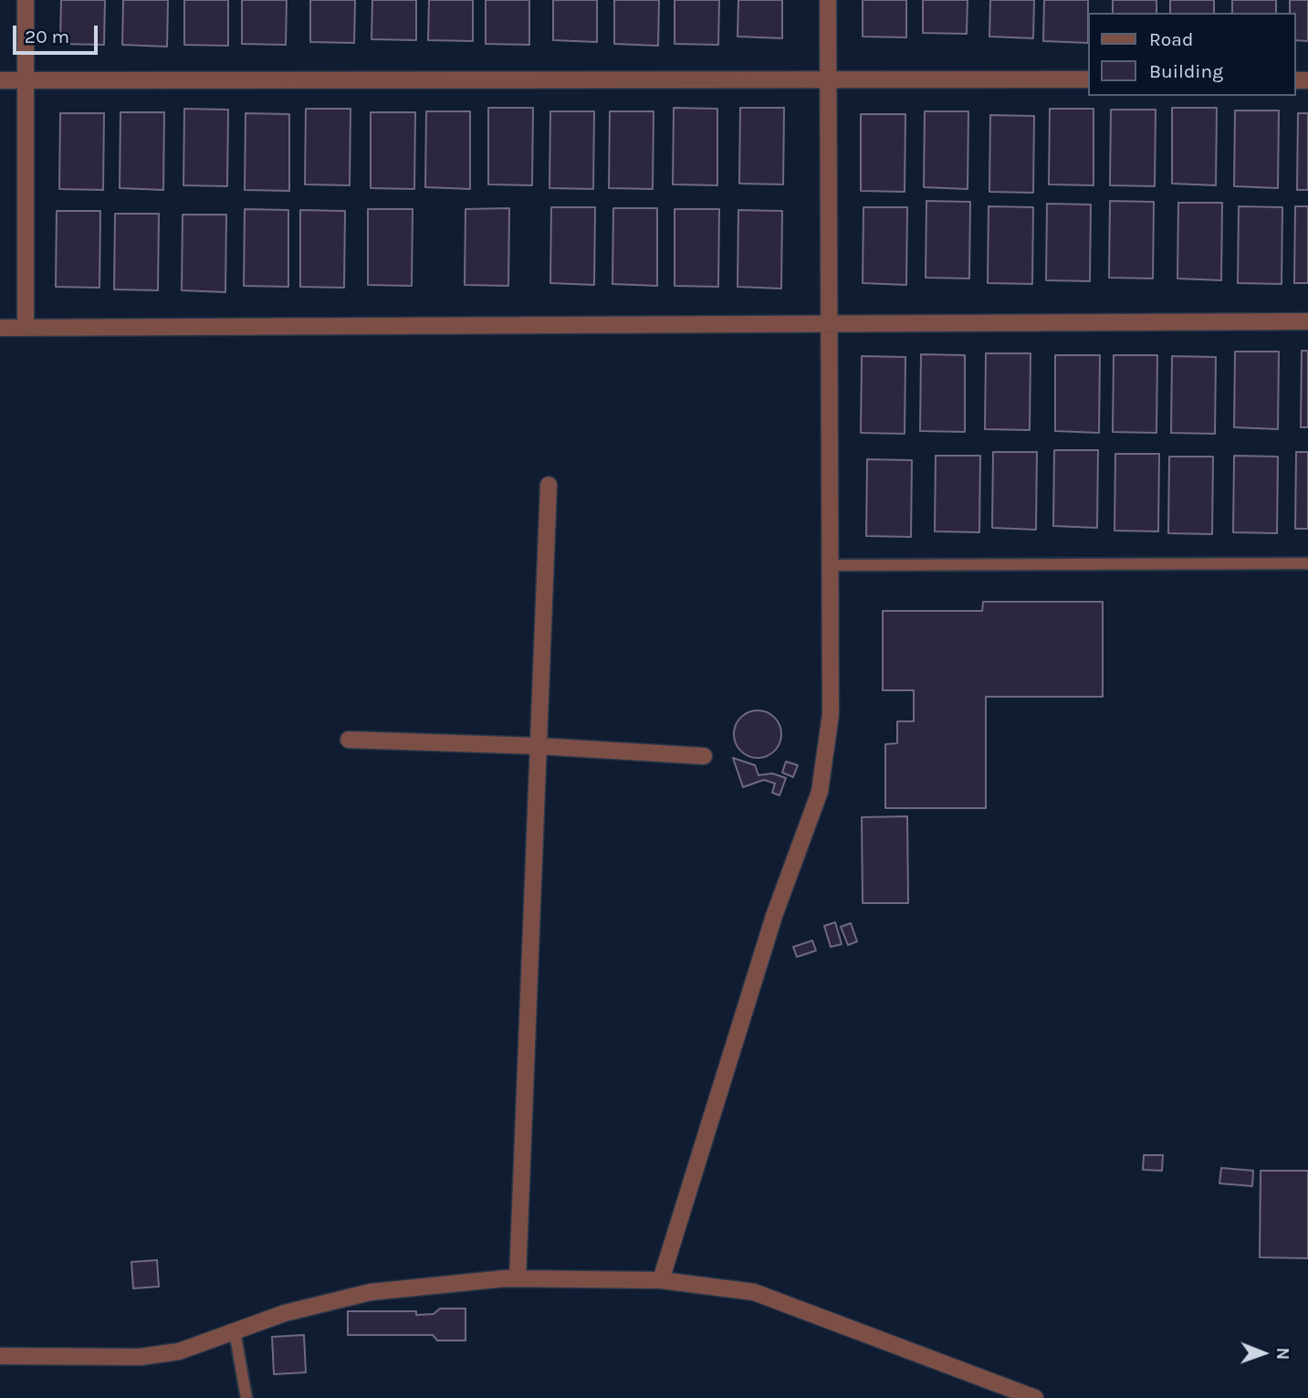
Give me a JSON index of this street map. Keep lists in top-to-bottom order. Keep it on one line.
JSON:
{"legend":["Road","Building"],"scale_bar":"20 m","north":"right"}
